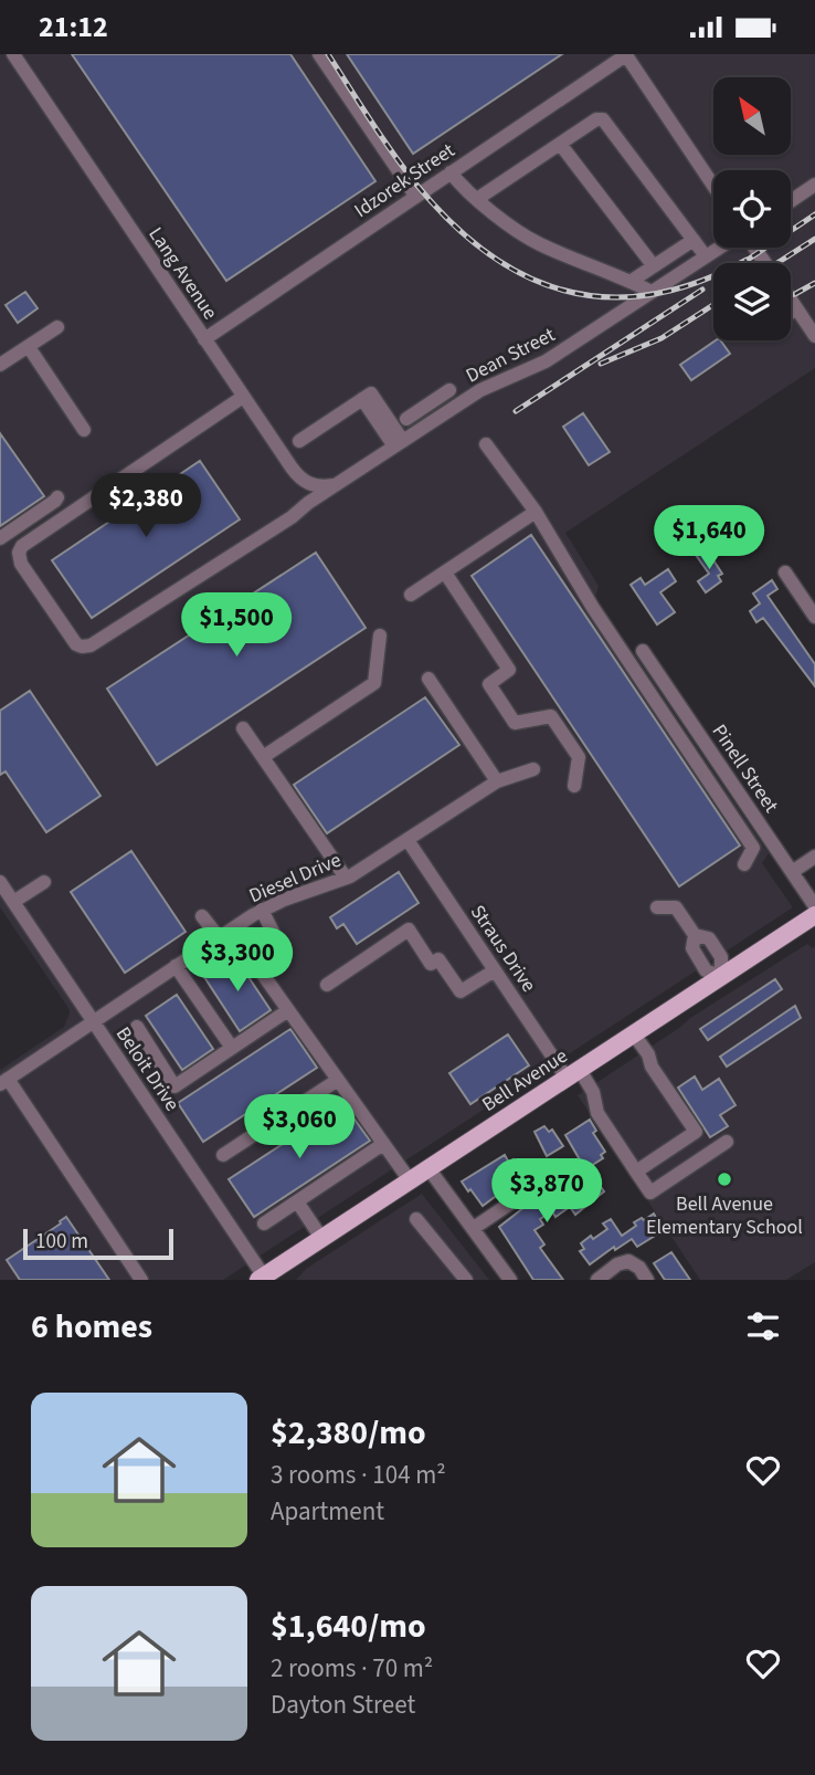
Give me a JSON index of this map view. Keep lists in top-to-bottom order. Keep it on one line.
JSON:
{"streets":{"main road":["Bell Avenue"],"street":["Idzorek Street","Lang Avenue","Dean Street","Pinell Street","Diesel Drive","Straus Drive","Beloit Drive"]},"crossings":[["Idzorek Street","Lang Avenue"],["Lang Avenue","Dean Street"],["Diesel Drive","Straus Drive"],["Diesel Drive","Beloit Drive"],["Straus Drive","Bell Avenue"],["Beloit Drive","Bell Avenue"]],"places":["Bell Avenue Elementary School"],"scale_bar":"100 m","north":"top left","page":{"status":"21:12","price":["$2,380","$1,640","$1,500","$3,300","$3,060","$3,870"],"scale":"100 m","heading":"6 homes","list":[{"name":"$2,380/mo","note":"3 rooms · 104 m² · Apartment"},{"name":"$1,640/mo","note":"2 rooms · 70 m² · Dayton Street"}]}}
